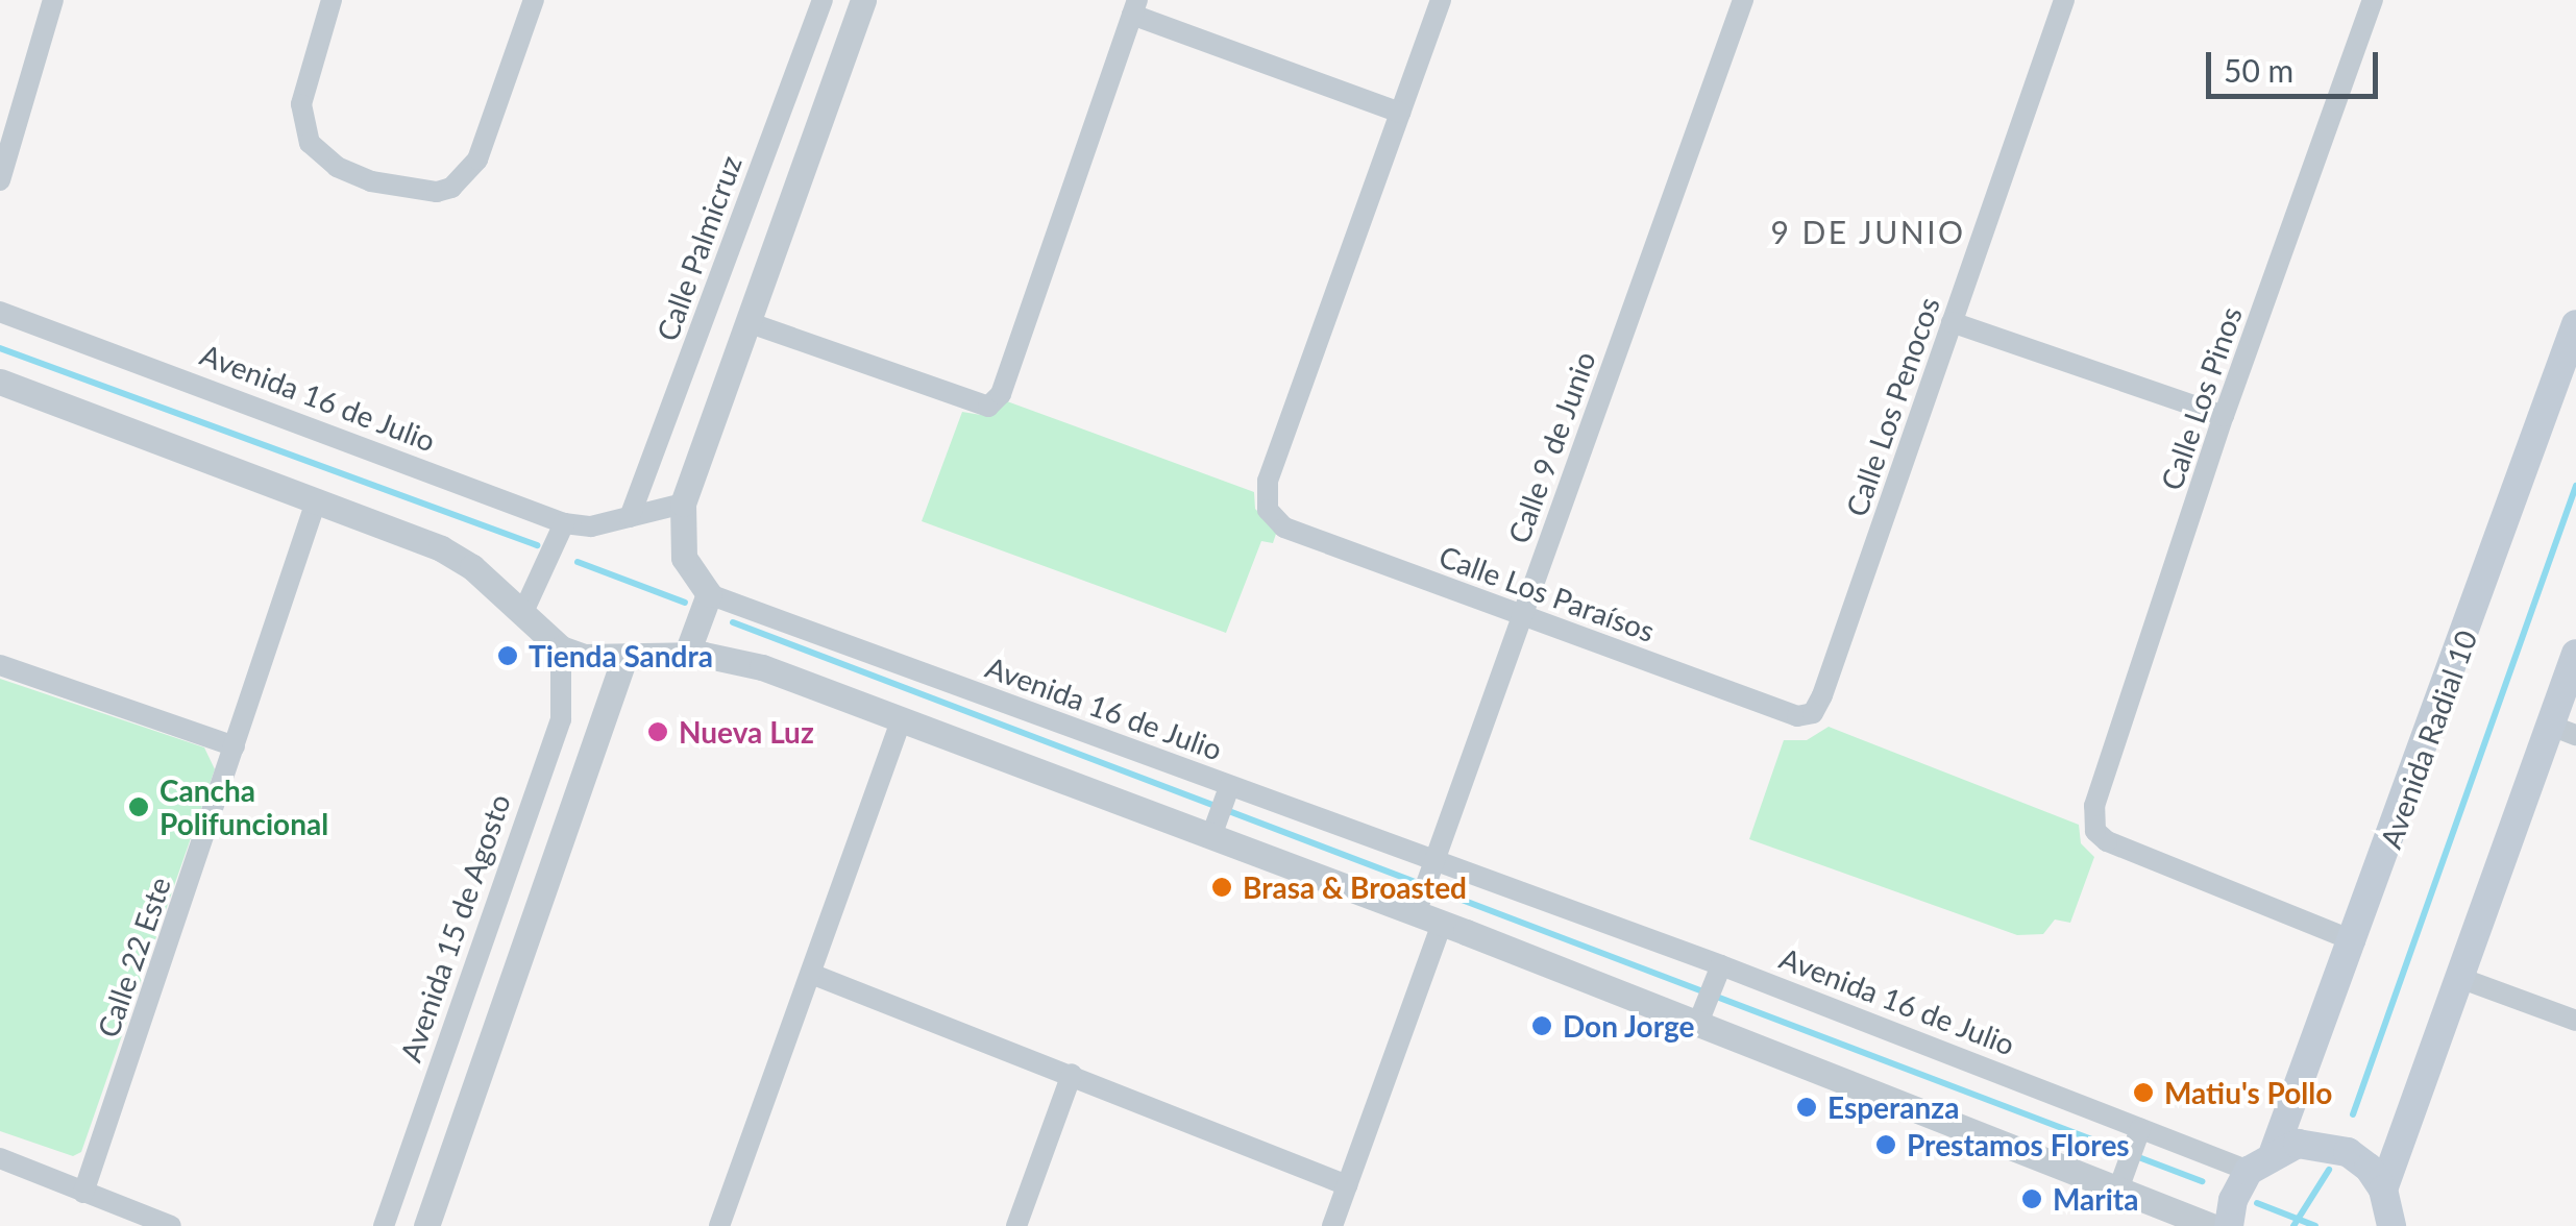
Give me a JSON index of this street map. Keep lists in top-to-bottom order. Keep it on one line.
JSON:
{"streets":{"main road":["Avenida Radial 10"],"street":["Calle Palmicruz","Avenida 16 de Julio","Calle Los Pinos","Calle Los Penocos","Calle 9 de Junio","Calle Los Paraísos","Avenida 15 de Agosto","Calle 22 Este"]},"crossings":[["Calle Palmicruz","Avenida 16 de Julio"],["Avenida 16 de Julio","Calle 9 de Junio"],["Avenida 16 de Julio","Avenida 15 de Agosto"],["Calle Los Pinos","Avenida Radial 10"],["Calle Los Penocos","Calle Los Paraísos"],["Calle 9 de Junio","Calle Los Paraísos"]],"districts":["9 DE JUNIO"],"places":["Tienda Sandra","Nueva Luz","Cancha Polifuncional","Brasa & Broasted","Don Jorge","Matiu's Pollo","Esperanza","Prestamos Flores","Marita"],"scale_bar":"50 m"}
